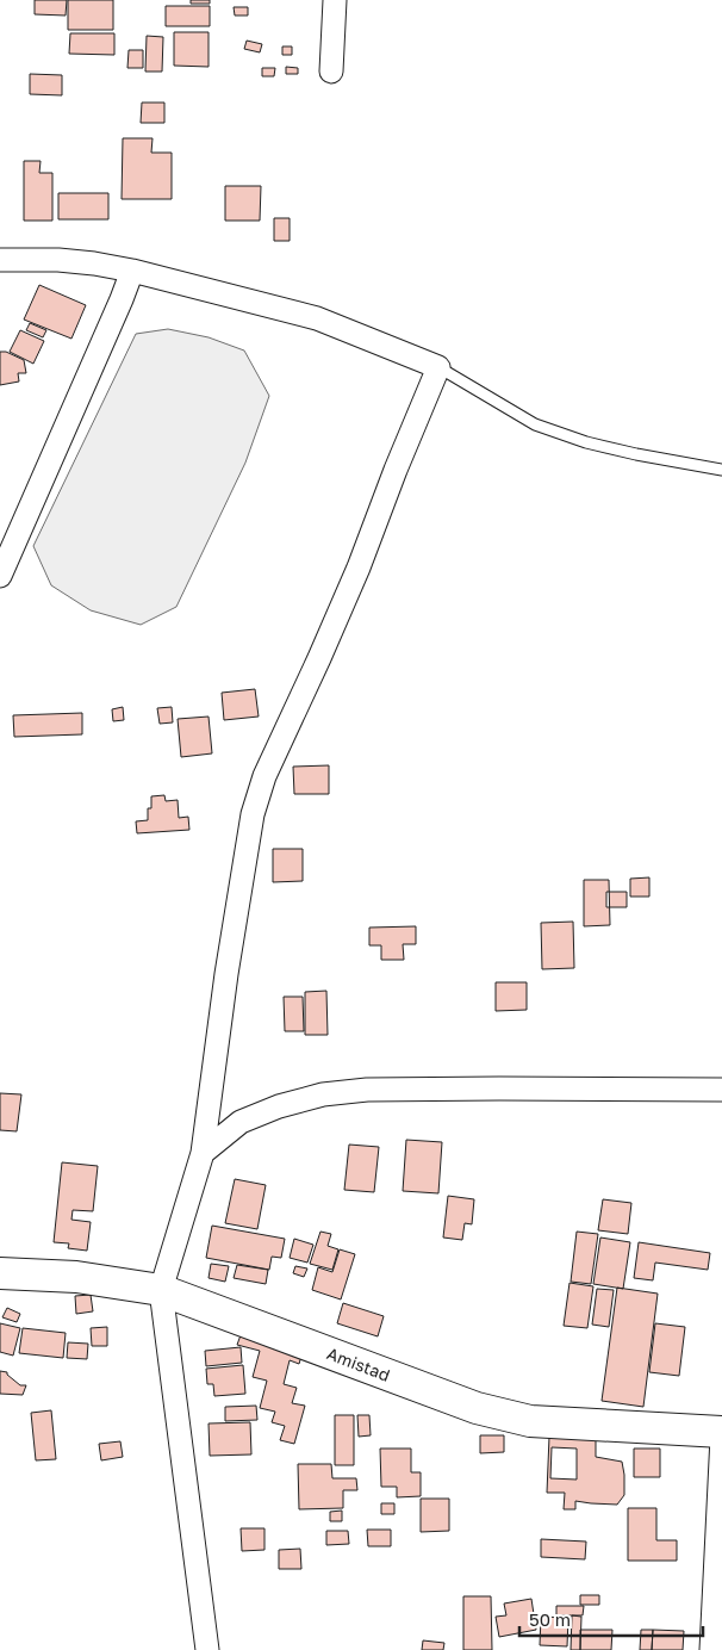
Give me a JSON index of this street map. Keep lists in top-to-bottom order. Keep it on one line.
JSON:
{"streets":{"street":["Amistad"]},"scale_bar":"50 m"}
